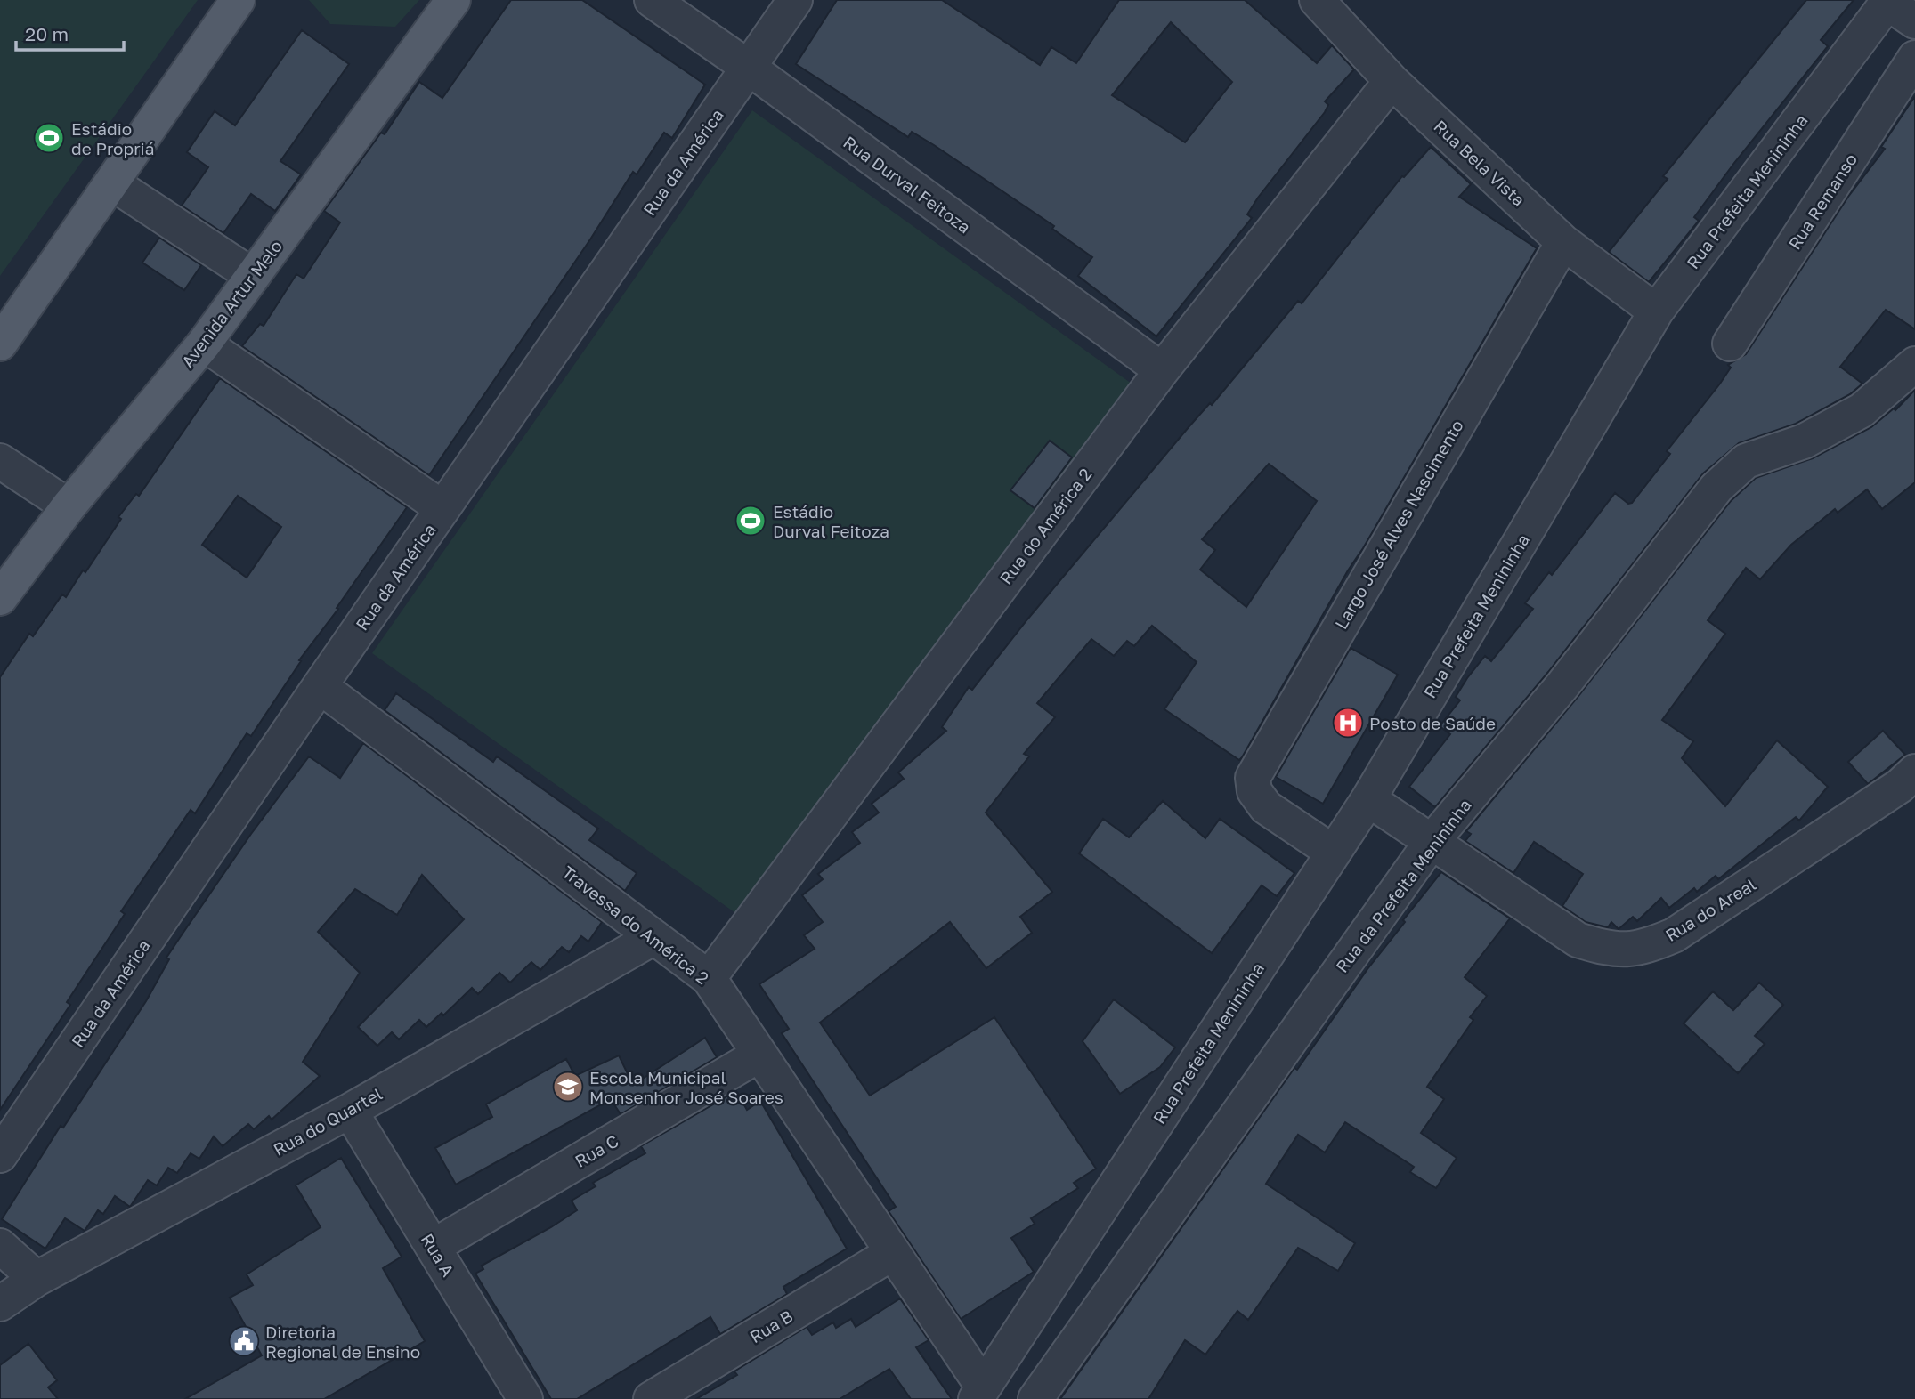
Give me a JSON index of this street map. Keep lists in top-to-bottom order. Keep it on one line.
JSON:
{"streets":{"main road":["Avenida Artur Melo"],"street":["Rua da América","Rua Bela Vista","Rua Durval Feitoza","Rua Prefeita Menininha","Rua Remanso","Largo José Alves Nascimento","Rua do América 2","Rua da Prefeita Menininha","Rua do Areal","Travessa do América 2","Rua do Quartel","Rua C","Rua A","Rua B"]},"crossings":[["Rua da América","Rua Durval Feitoza"],["Rua da América","Travessa do América 2"],["Rua Bela Vista","Rua Prefeita Menininha"],["Rua Bela Vista","Largo José Alves Nascimento"],["Rua Bela Vista","Rua do América 2"],["Rua Durval Feitoza","Rua do América 2"],["Rua Prefeita Menininha","Largo José Alves Nascimento"],["Rua Prefeita Menininha","Rua do Areal"],["Rua Prefeita Menininha","Travessa do América 2"],["Rua do América 2","Travessa do América 2"],["Rua da Prefeita Menininha","Rua do Areal"],["Travessa do América 2","Rua do Quartel"],["Travessa do América 2","Rua C"],["Travessa do América 2","Rua B"],["Rua do Quartel","Rua A"],["Rua C","Rua A"]],"places":{"sports":["Estádio de Propriá","Estádio Durval Feitoza"],"hospital":["Posto de Saúde"],"school or university":["Escola Municipal Monsenhor José Soares"],"public building":["Diretoria Regional de Ensino"]},"scale_bar":"20 m"}
